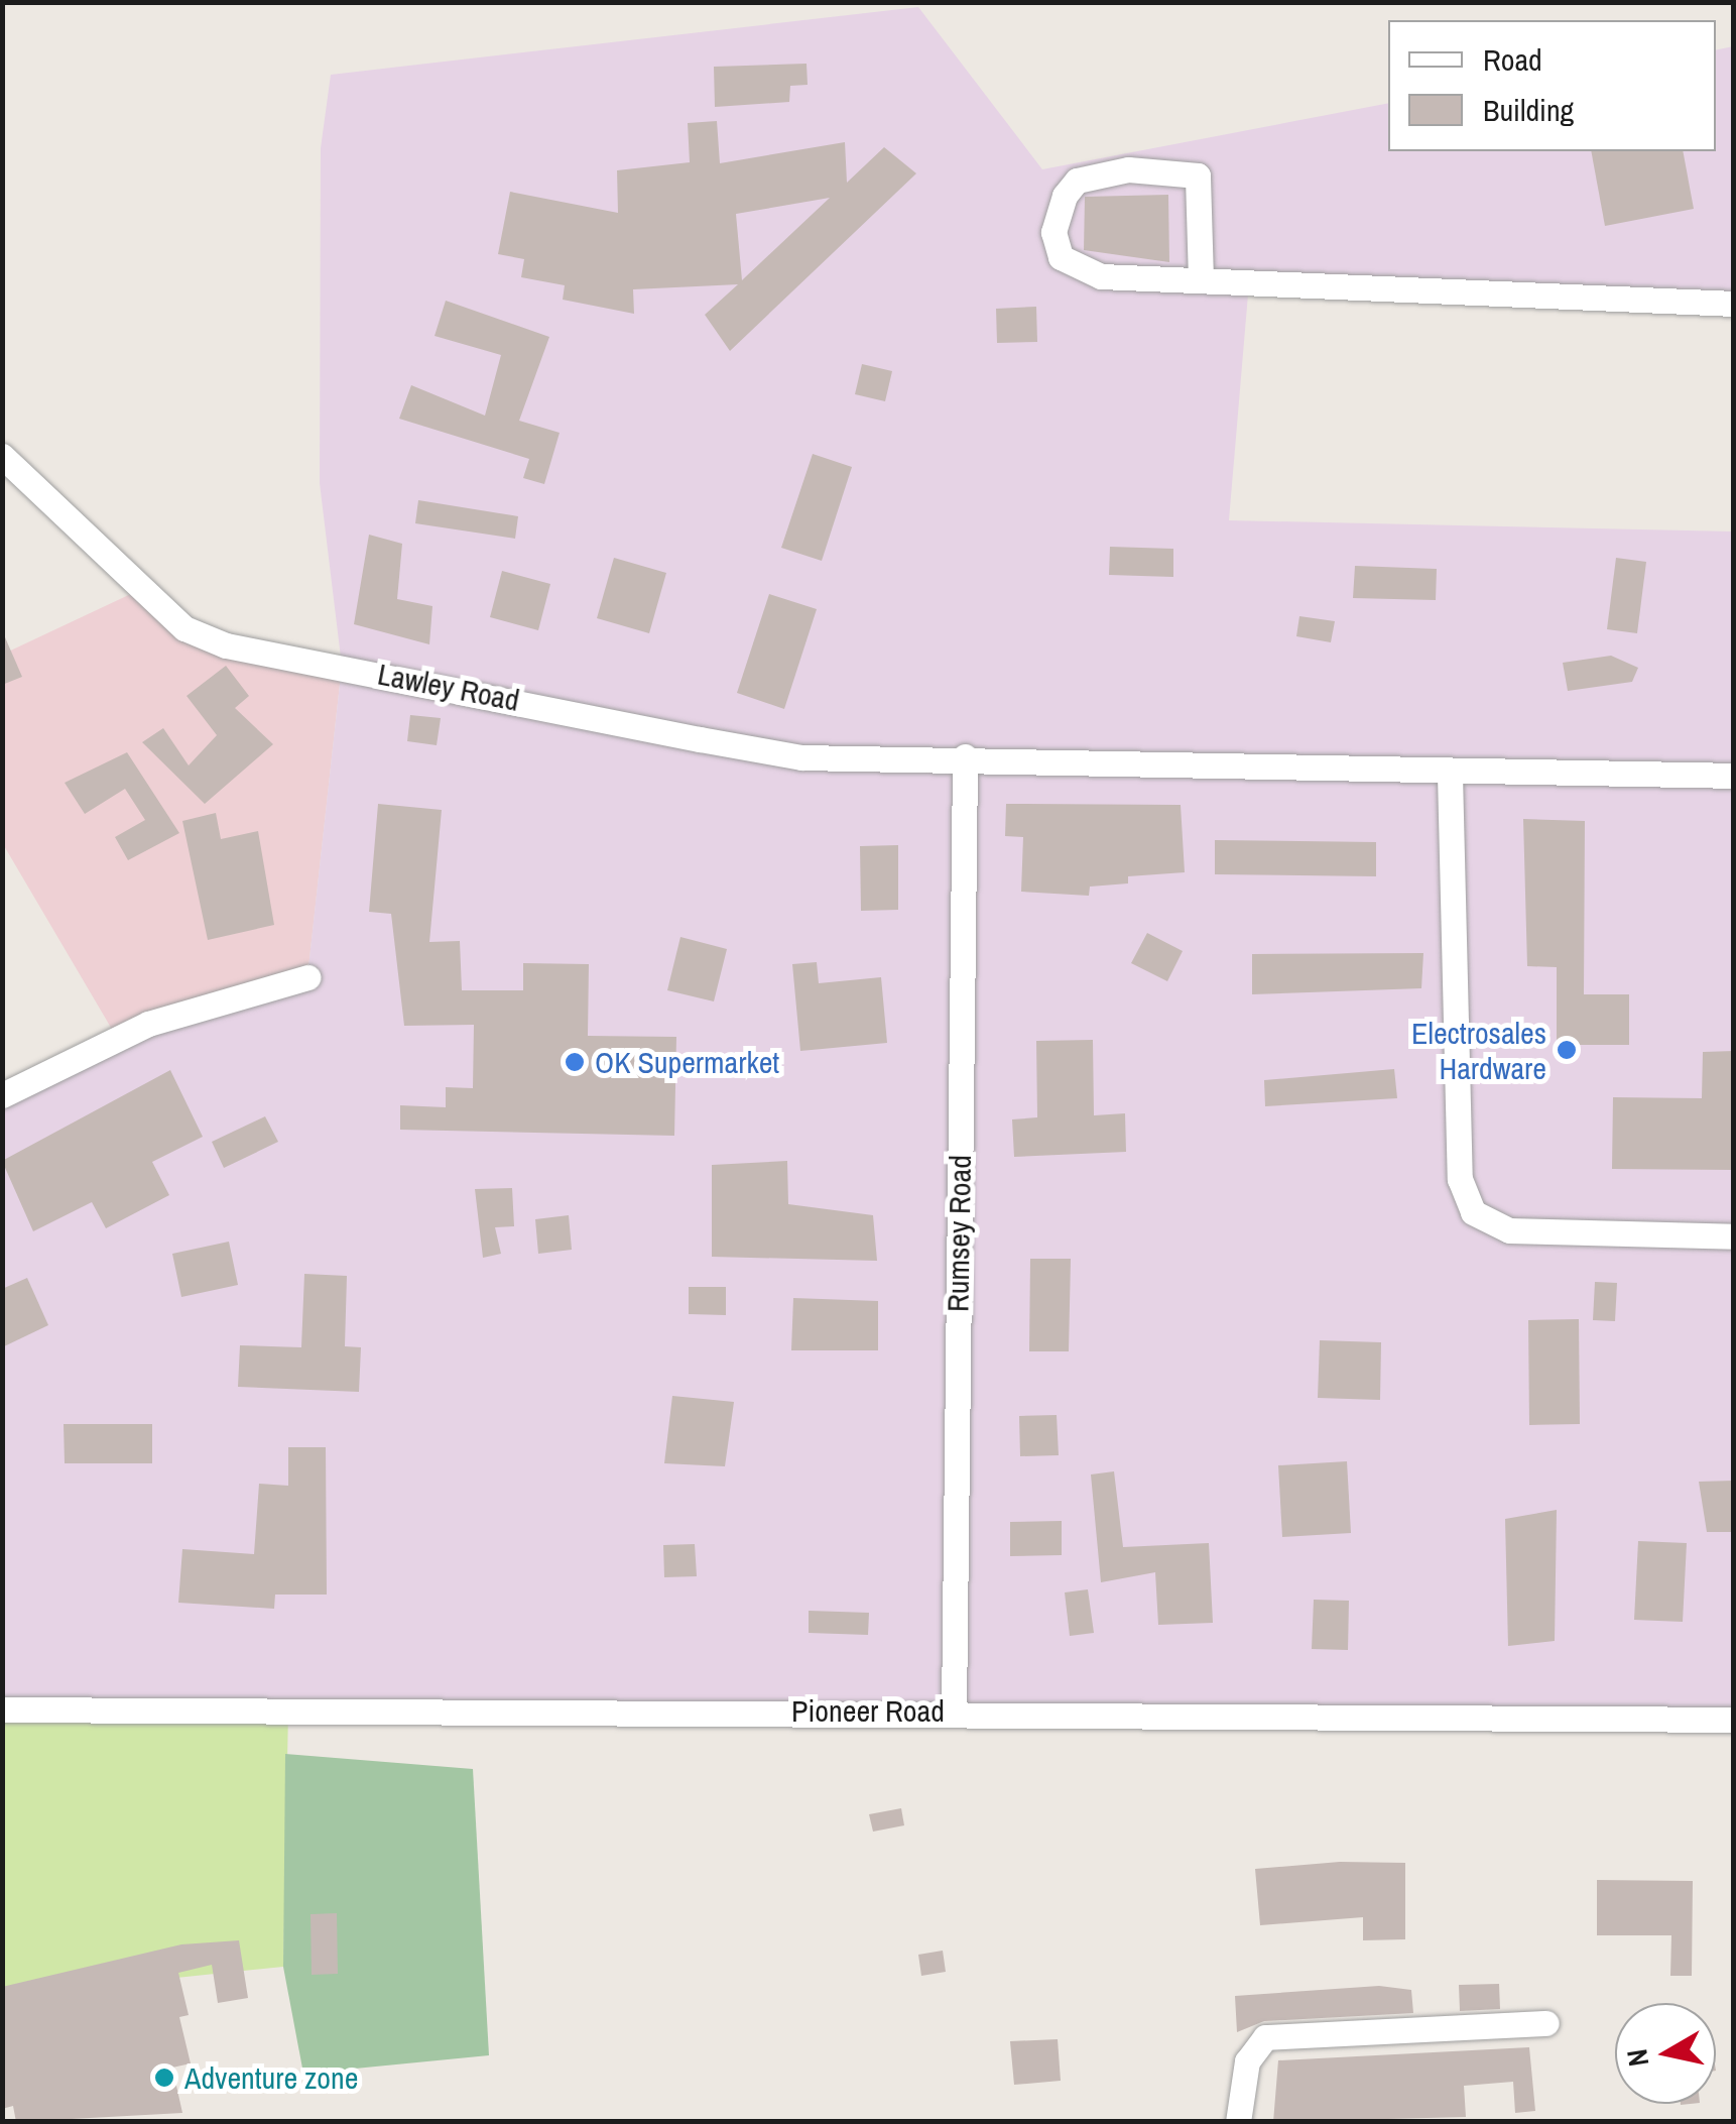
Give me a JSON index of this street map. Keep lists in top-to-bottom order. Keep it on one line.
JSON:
{"streets":{"street":["Lawley Road","Rumsey Road","Pioneer Road"]},"crossings":[["Lawley Road","Rumsey Road"],["Rumsey Road","Pioneer Road"]],"places":["Electrosales Hardware","OK Supermarket","Adventure zone"],"legend":["Road","Building"],"north":"left"}
